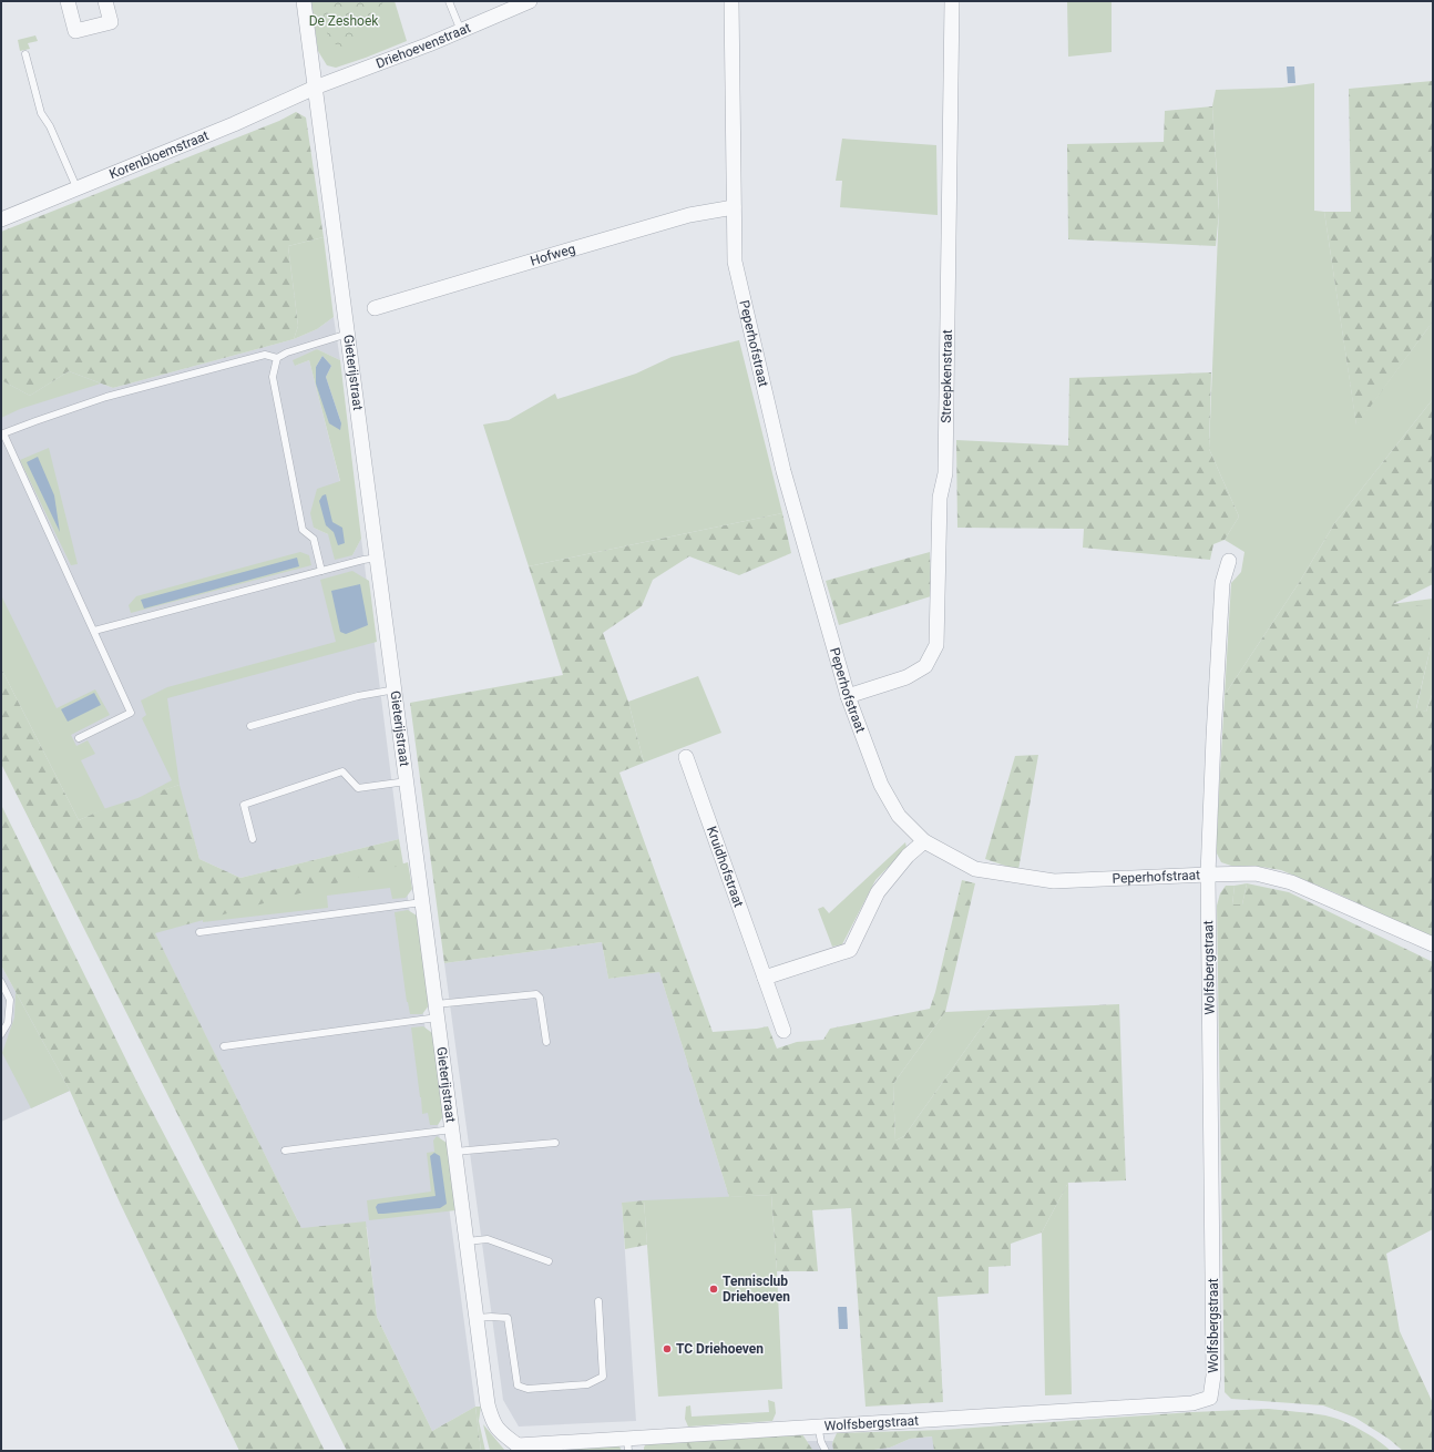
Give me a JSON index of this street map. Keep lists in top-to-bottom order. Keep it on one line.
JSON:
{"streets":{"street":["Driehoevenstraat","Korenbloemstraat","Hofweg","Peperhofstraat","Gieterijstraat","Streepkenstraat","Kruidhofstraat","Wolfsbergstraat"]},"crossings":[["Driehoevenstraat","Korenbloemstraat"],["Driehoevenstraat","Gieterijstraat"],["Korenbloemstraat","Gieterijstraat"],["Hofweg","Peperhofstraat"],["Peperhofstraat","Streepkenstraat"],["Peperhofstraat","Wolfsbergstraat"],["Gieterijstraat","Wolfsbergstraat"]],"parks":["De Zeshoek"],"places":["Tennisclub Driehoeven","TC Driehoeven"]}
